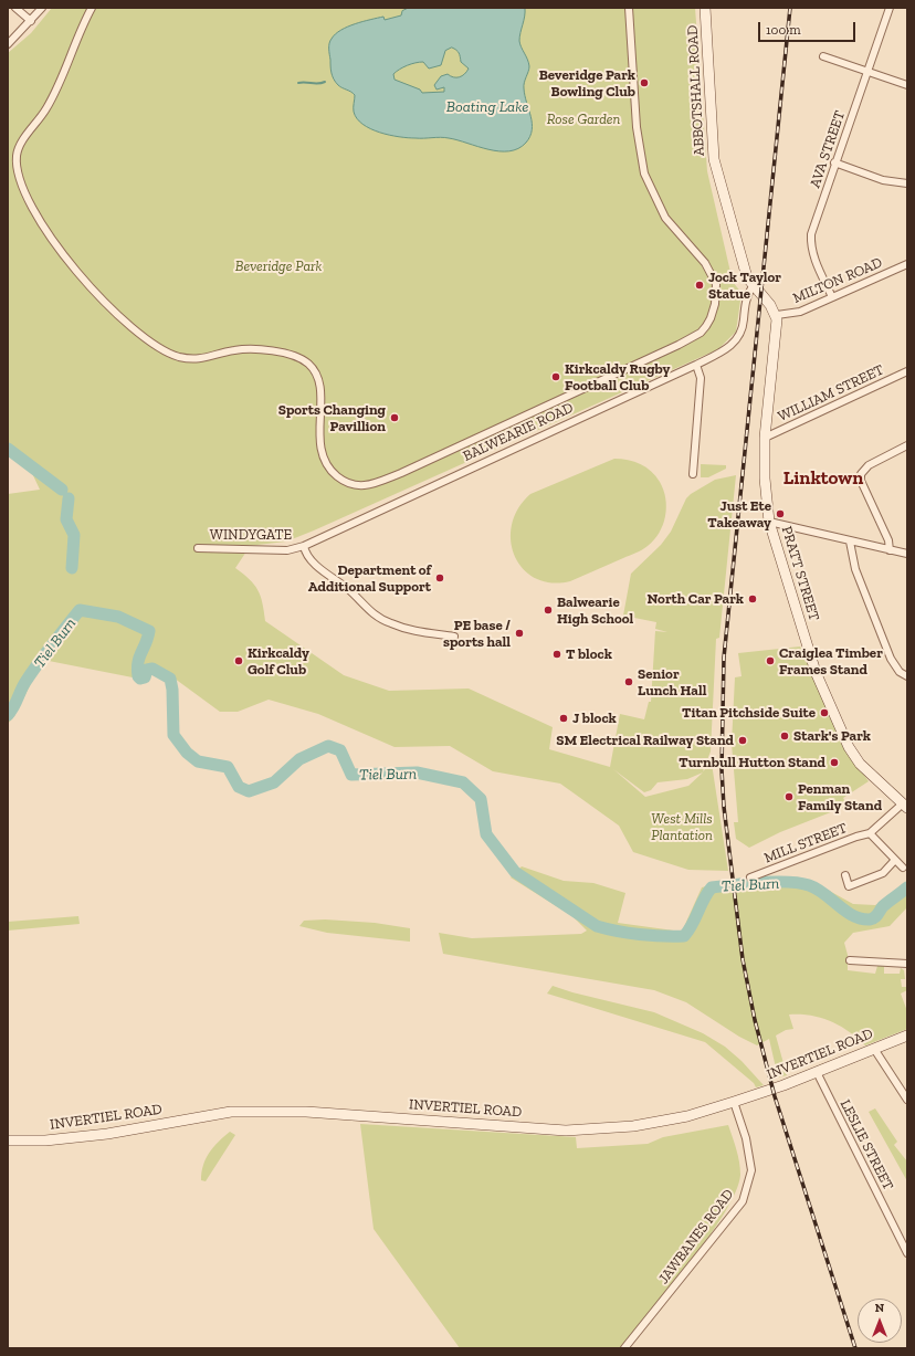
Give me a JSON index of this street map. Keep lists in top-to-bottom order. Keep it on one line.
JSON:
{"streets":{"main road":["ABBOTSHALL ROAD","PRATT STREET","INVERTIEL ROAD"],"street":["AVA STREET","MILTON ROAD","WILLIAM STREET","BALWEARIE ROAD","WINDYGATE","MILL STREET","LESLIE STREET","JAWBANES ROAD"]},"crossings":[["ABBOTSHALL ROAD","MILTON ROAD"],["ABBOTSHALL ROAD","BALWEARIE ROAD"],["ABBOTSHALL ROAD","PRATT STREET"],["AVA STREET","MILTON ROAD"],["MILTON ROAD","PRATT STREET"],["WILLIAM STREET","PRATT STREET"],["BALWEARIE ROAD","WINDYGATE"],["PRATT STREET","MILL STREET"],["INVERTIEL ROAD","LESLIE STREET"],["INVERTIEL ROAD","JAWBANES ROAD"]],"districts":["Linktown"],"water":["Boating Lake","Tiel Burn"],"parks":["Rose Garden","Beveridge Park","West Mills Plantation"],"places":["Beveridge Park Bowling Club","Jock Taylor Statue","Kirkcaldy Rugby Football Club","Sports Changing Pavillion","Just Ete Takeaway","Department of Additional Support","North Car Park","Balwearie High School","PE base / sports hall","T block","Kirkcaldy Golf Club","Craiglea Timber Frames Stand","Senior Lunch Hall","Titan Pitchside Suite","J block","Stark's Park","SM Electrical Railway Stand","Turnbull Hutton Stand","Penman Family Stand"],"scale_bar":"100 m","north":"top"}
